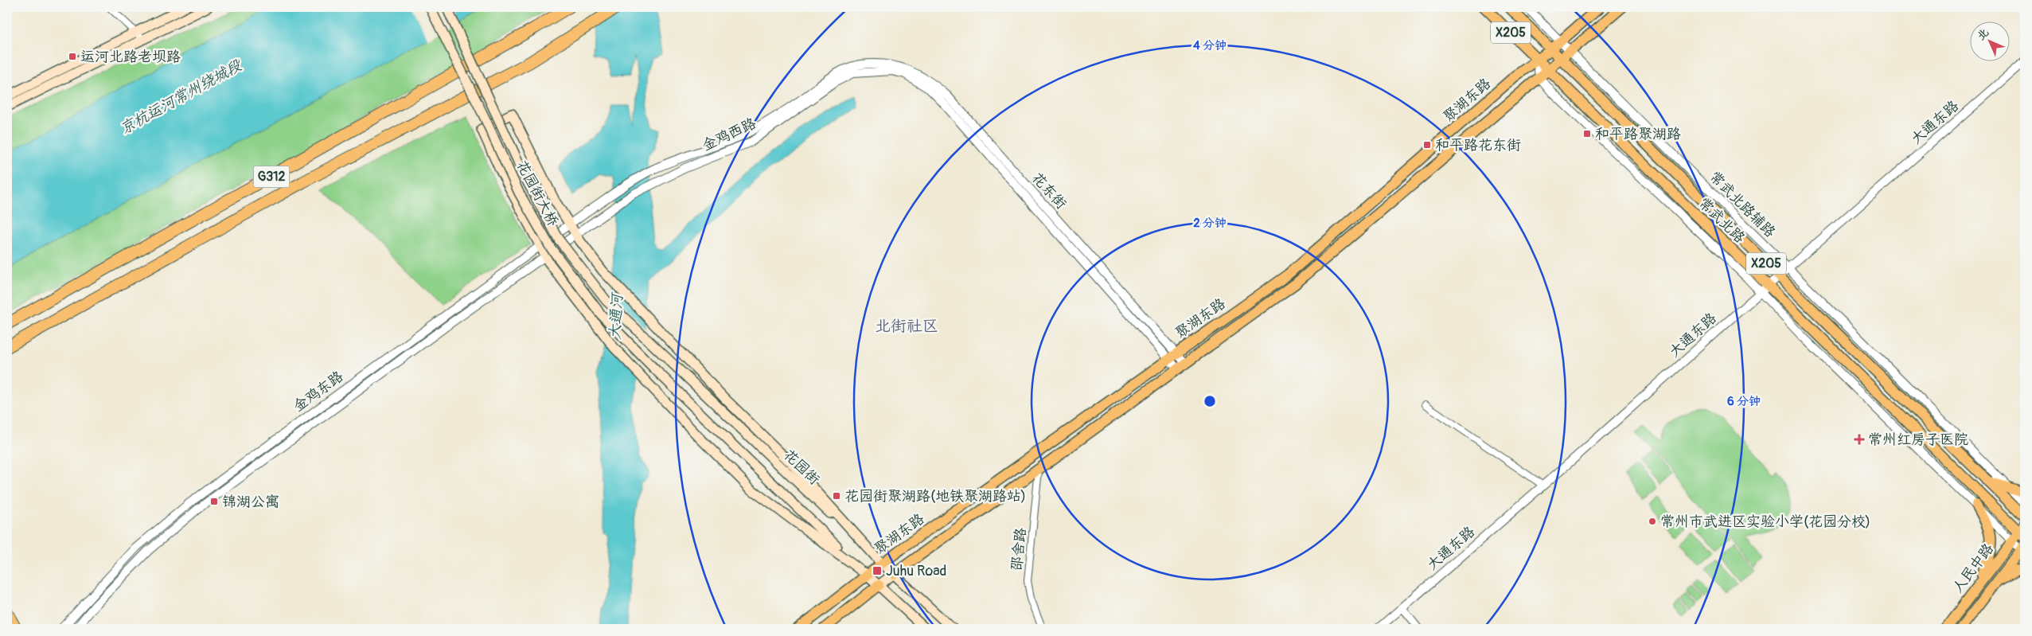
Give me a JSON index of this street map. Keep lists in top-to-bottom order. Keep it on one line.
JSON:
{"streets":{"highway":["G312"],"main road":["X205","聚湖东路","花园街大桥","常武北路","花园街","人民中路"],"street":["大通东路","金鸡西路","花东街","常武北路辅路","金鸡东路","邵舍路"]},"crossings":[["聚湖东路","花东街"],["聚湖东路","花园街大桥"],["聚湖东路","常武北路辅路"],["聚湖东路","常武北路"],["聚湖东路","花园街"],["聚湖东路","邵舍路"],["大通东路","常武北路辅路"],["大通东路","常武北路"],["金鸡西路","花东街"],["金鸡西路","金鸡东路"],["花园街大桥","花园街"],["常武北路","人民中路"]],"districts":["北街社区"],"water":["京杭运河常州绕城段","大通河"],"places":{"transit":["运河北路老坝路","和平路聚湖路","和平路花东街","花园街聚湖路(地铁聚湖路站)","锦湖公寓","Juhu Road"],"health":["常州红房子医院"],"other":["常州市武进区实验小学(花园分校)"]},"north":"top left","rings":["4 分钟","2 分钟","6 分钟"]}
